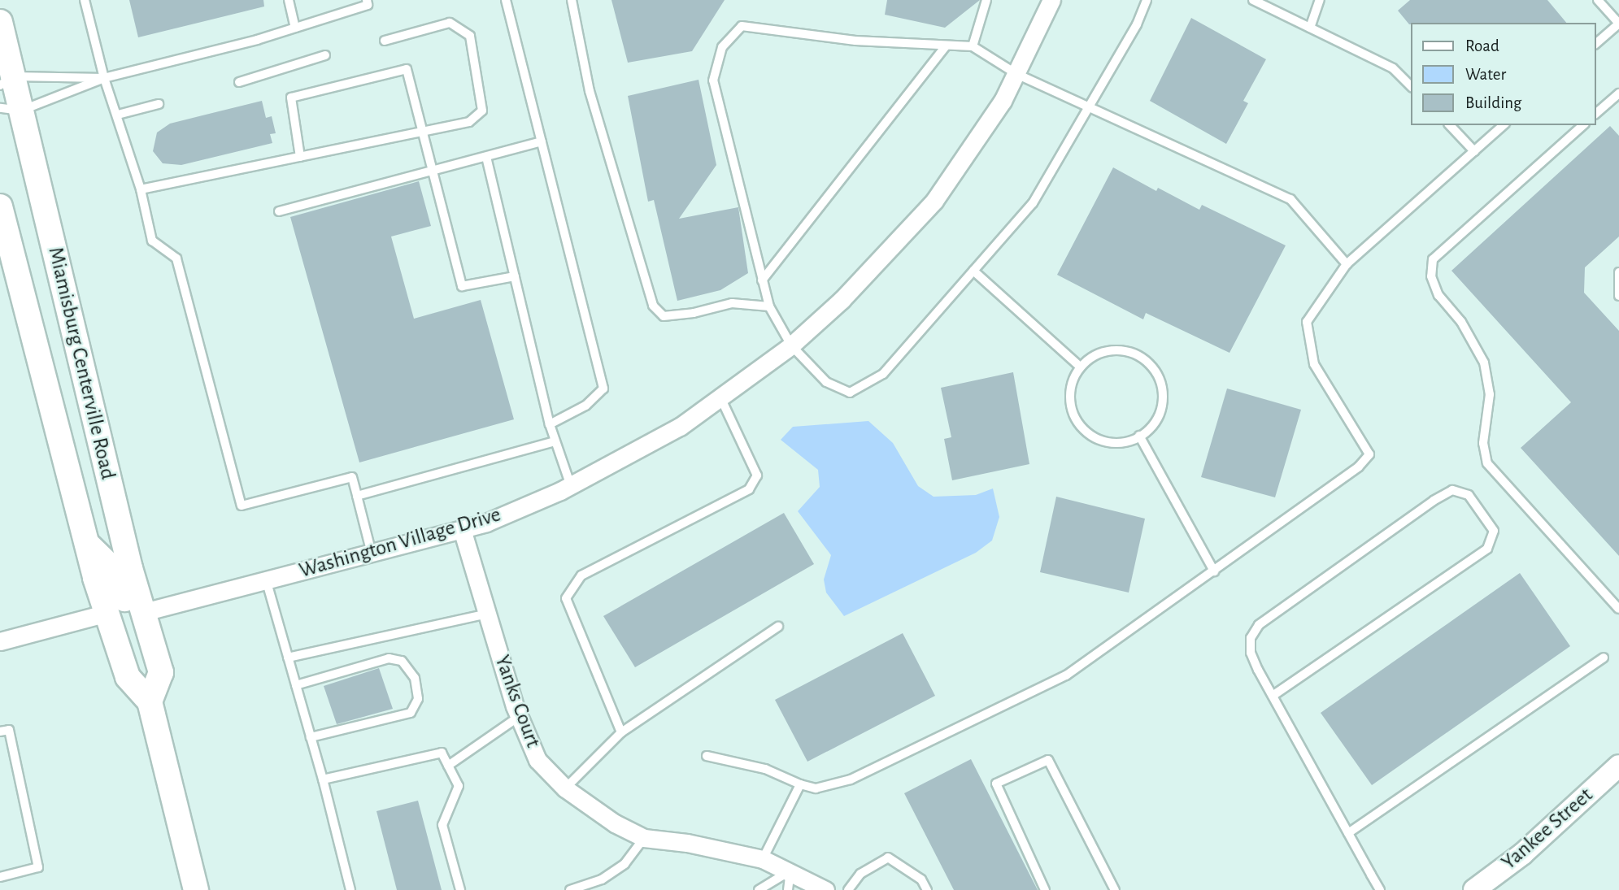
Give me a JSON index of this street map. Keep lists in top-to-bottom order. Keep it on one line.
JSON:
{"streets":{"main road":["Miamisburg Centerville Road"],"street":["Washington Village Drive","Yanks Court","Yankee Street"]},"crossings":[["Miamisburg Centerville Road","Washington Village Drive"],["Washington Village Drive","Yanks Court"]],"legend":["Road","Water","Building"]}
